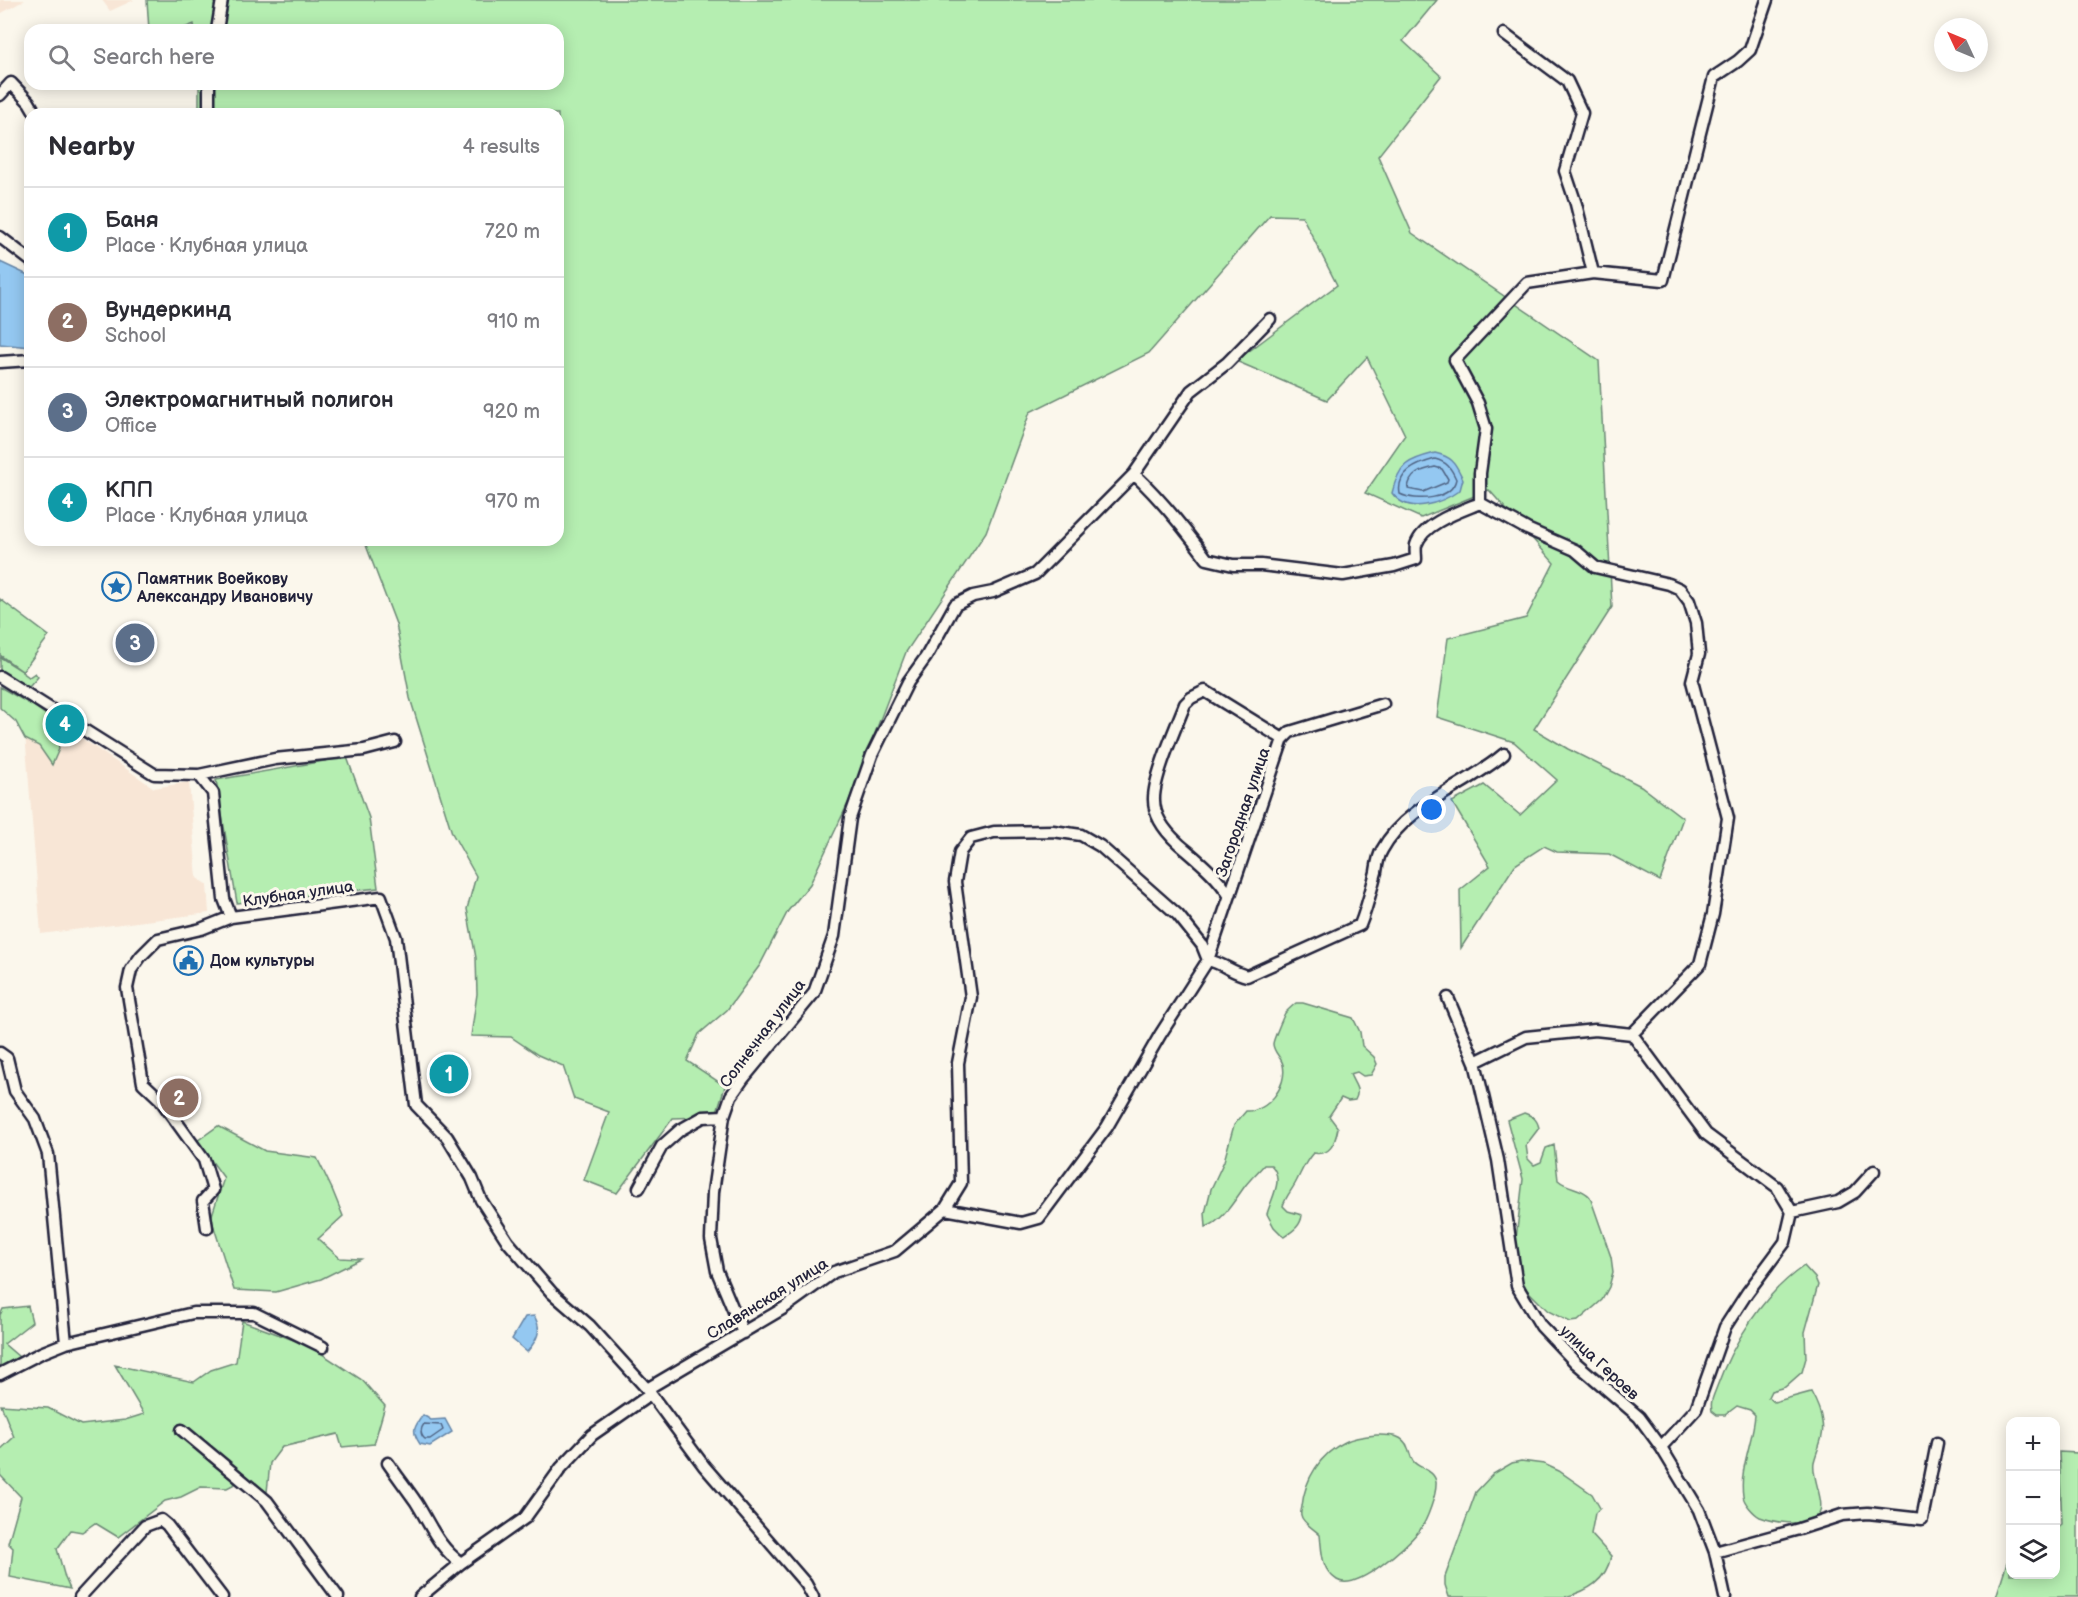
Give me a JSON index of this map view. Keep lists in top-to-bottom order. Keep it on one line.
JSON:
{"streets":{"street":["Загородная улица","Клубная улица","Солнечная улица","Славянская улица","улица Героев"]},"crossings":[["Загородная улица","Славянская улица"],["Клубная улица","Славянская улица"],["Солнечная улица","Славянская улица"]],"places":{"place":["Памятник Воейкову Александру Ивановичу"],"public building":["Дом культуры"]},"north":"top left","page":{"search":"Search here","heading":["Nearby","4 results"],"list":[{"mark":"1","name":"Баня","note":"Place · Клубная улица","value":"720 m"},{"mark":"2","name":"Вундеркинд","note":"School","value":"910 m"},{"mark":"3","name":"Электромагнитный полигон","note":"Office","value":"920 m"},{"mark":"4","name":"КПП","note":"Place · Клубная улица","value":"970 m"}],"pins":["3","4","1","2"],"map_buttons":["+","−"]}}
